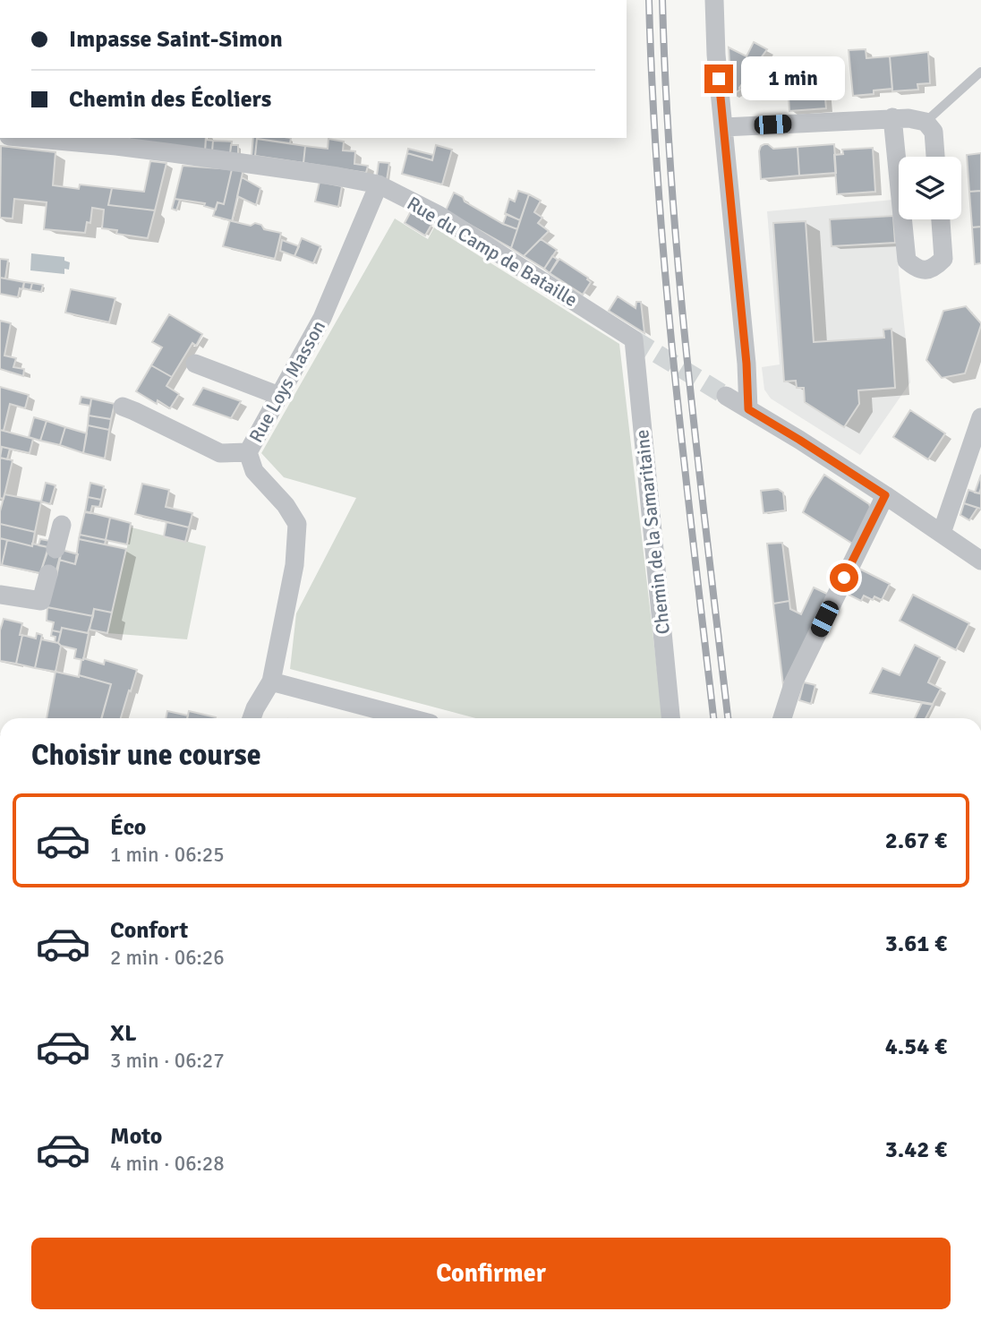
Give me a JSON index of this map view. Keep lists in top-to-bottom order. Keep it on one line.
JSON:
{"streets":{"street":["Rue du Camp de Bataille","Rue Loys Masson","Chemin de la Samaritaine"]},"crossings":[["Rue du Camp de Bataille","Rue Loys Masson"],["Rue du Camp de Bataille","Chemin de la Samaritaine"]],"page":{"banner":["Impasse Saint-Simon","Chemin des Écoliers"],"bubble":"1 min","heading":"Choisir une course","list":[{"name":"Éco","note":"1 min · 06:25","value":"2.67 €"},{"name":"Confort","note":"2 min · 06:26","value":"3.61 €"},{"name":"XL","note":"3 min · 06:27","value":"4.54 €"},{"name":"Moto","note":"4 min · 06:28","value":"3.42 €"}],"buttons":"Confirmer"}}
